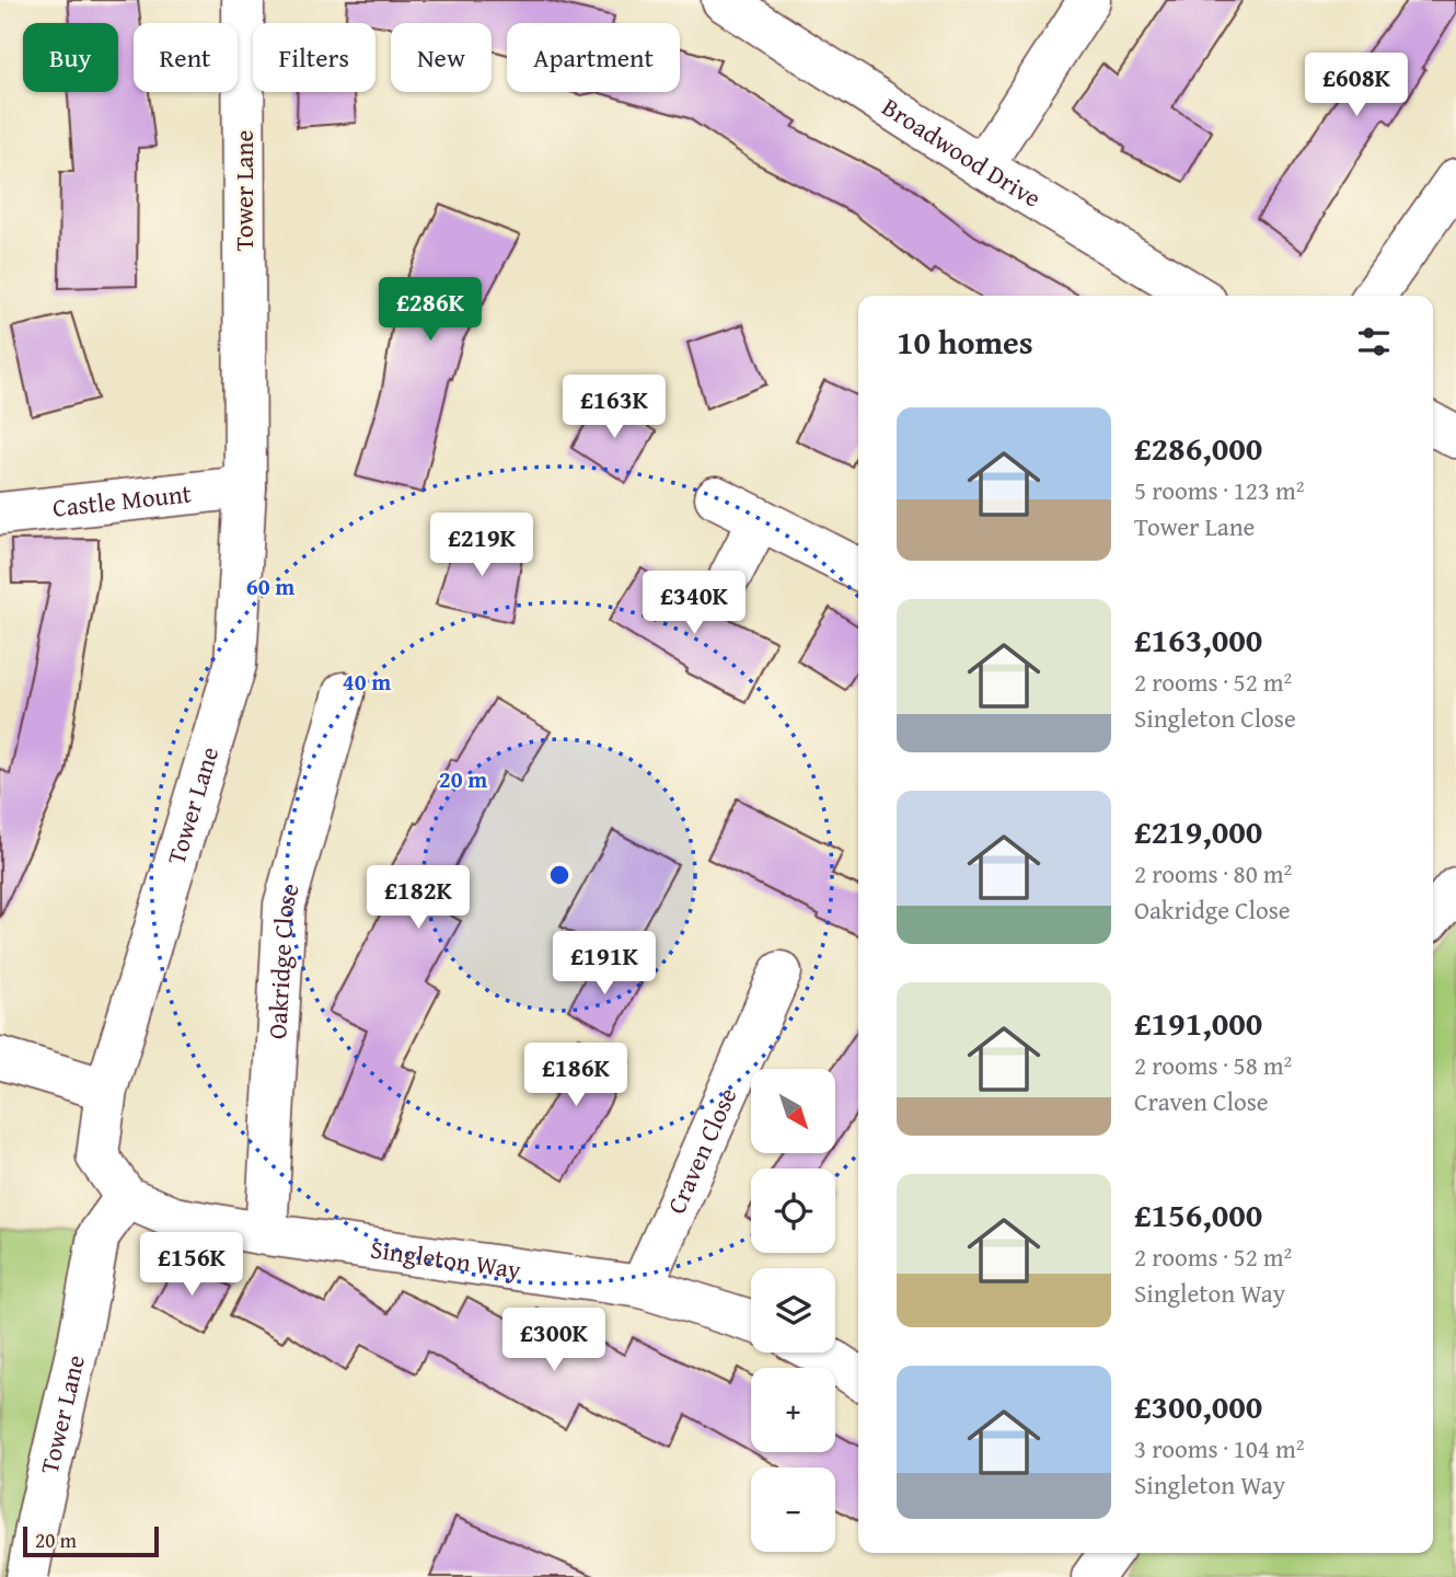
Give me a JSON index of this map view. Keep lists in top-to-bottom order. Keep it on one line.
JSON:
{"streets":{"street":["Broadwood Drive","Tower Lane","Castle Mount","Oakridge Close","Craven Close","Singleton Way"]},"crossings":[["Tower Lane","Castle Mount"],["Tower Lane","Singleton Way"],["Oakridge Close","Singleton Way"],["Craven Close","Singleton Way"]],"scale_bar":"20 m","north":"bottom right","page":{"chip":["Buy","Rent","Filters","New","Apartment"],"price":["£608K","£286K","£163K","£219K","£340K","£182K","£191K","£186K","£156K","£300K"],"heading":"10 homes","list":[{"name":"£286,000","note":"5 rooms · 123 m² · Tower Lane"},{"name":"£163,000","note":"2 rooms · 52 m² · Singleton Close"},{"name":"£219,000","note":"2 rooms · 80 m² · Oakridge Close"},{"name":"£191,000","note":"2 rooms · 58 m² · Craven Close"},{"name":"£156,000","note":"2 rooms · 52 m² · Singleton Way"},{"name":"£300,000","note":"3 rooms · 104 m² · Singleton Way"}],"map_buttons":["+","−"],"scale":"20 m"},"rings":["60 m","40 m","20 m"]}
